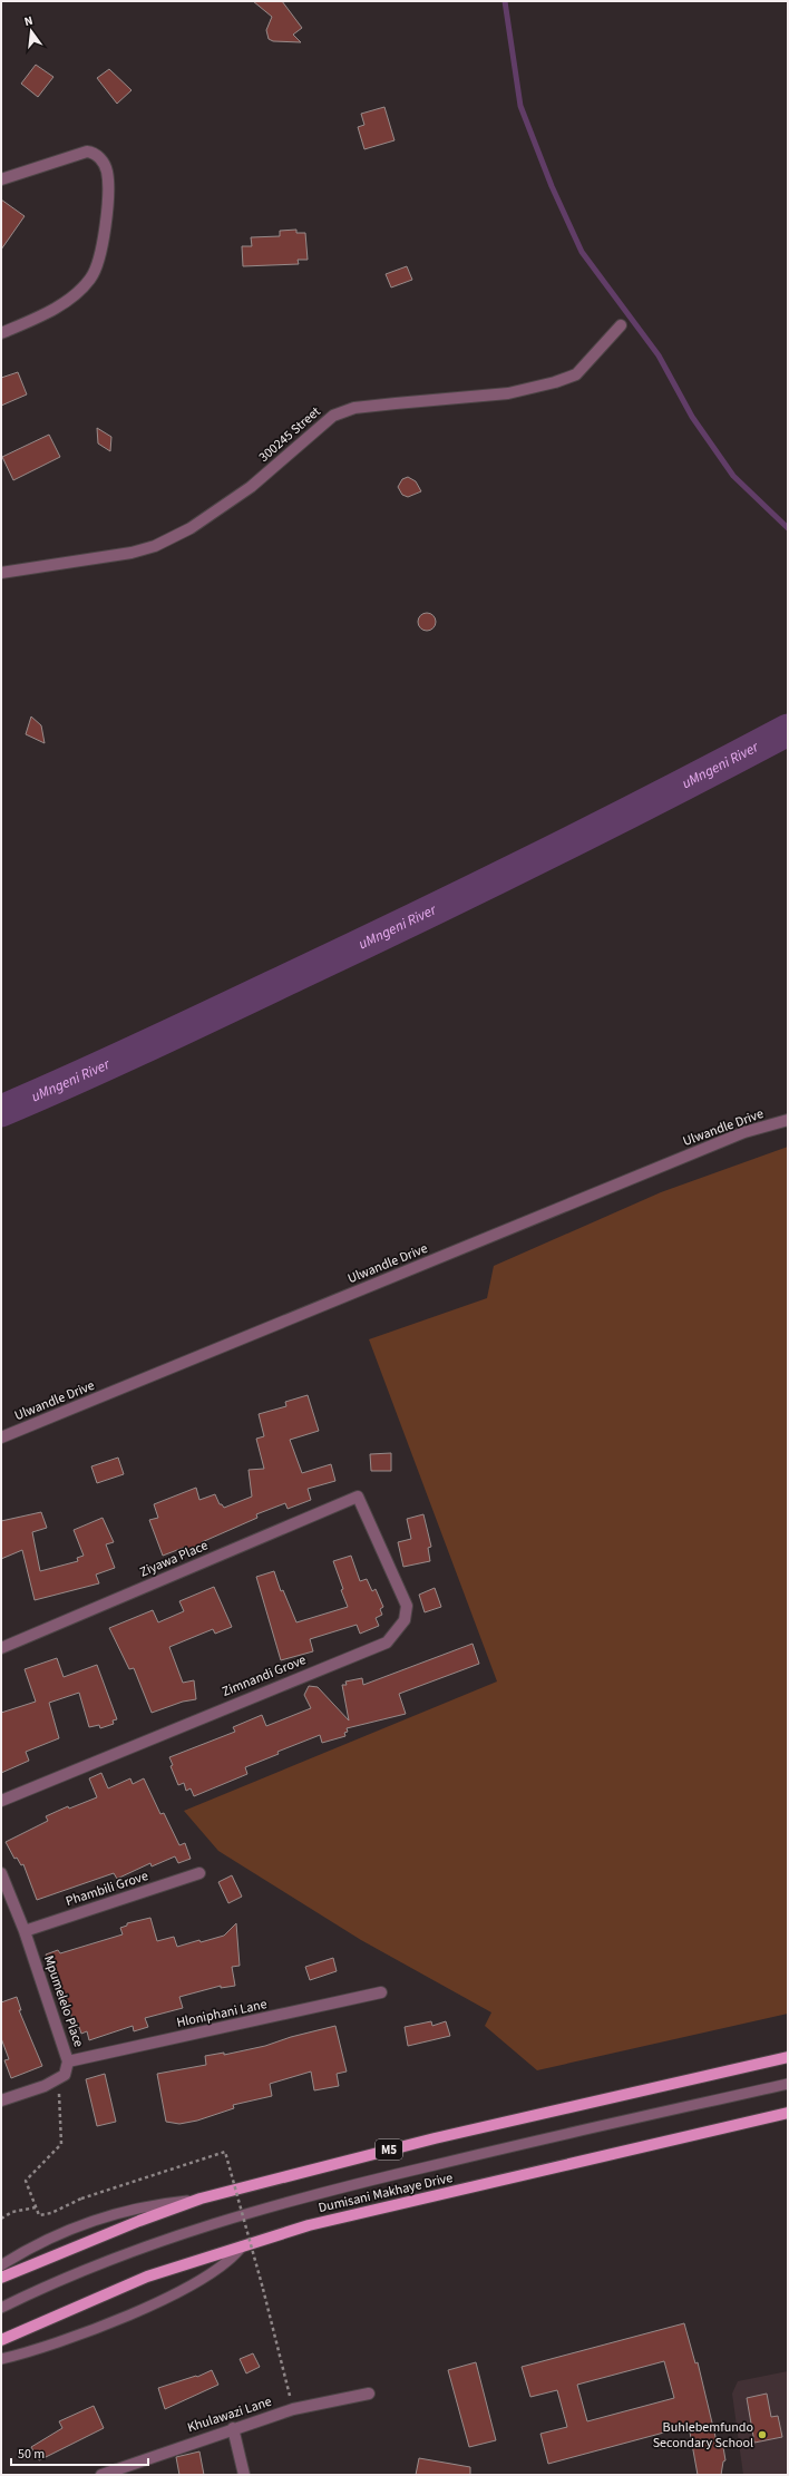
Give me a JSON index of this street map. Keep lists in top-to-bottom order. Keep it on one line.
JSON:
{"streets":{"main road":["M5","Dumisani Makhaye Drive"],"street":["300245 Street","Ulwandle Drive","Ziyawa Place","Zimnandi Grove","Phambili Grove","Mpumelelo Place","Hloniphani Lane","Khulawazi Lane"]},"crossings":[["Ziyawa Place","Zimnandi Grove"],["Phambili Grove","Mpumelelo Place"],["Mpumelelo Place","Hloniphani Lane"]],"water":["uMngeni River"],"places":["Buhlebemfundo Secondary School"],"scale_bar":"50 m","north":"top"}
